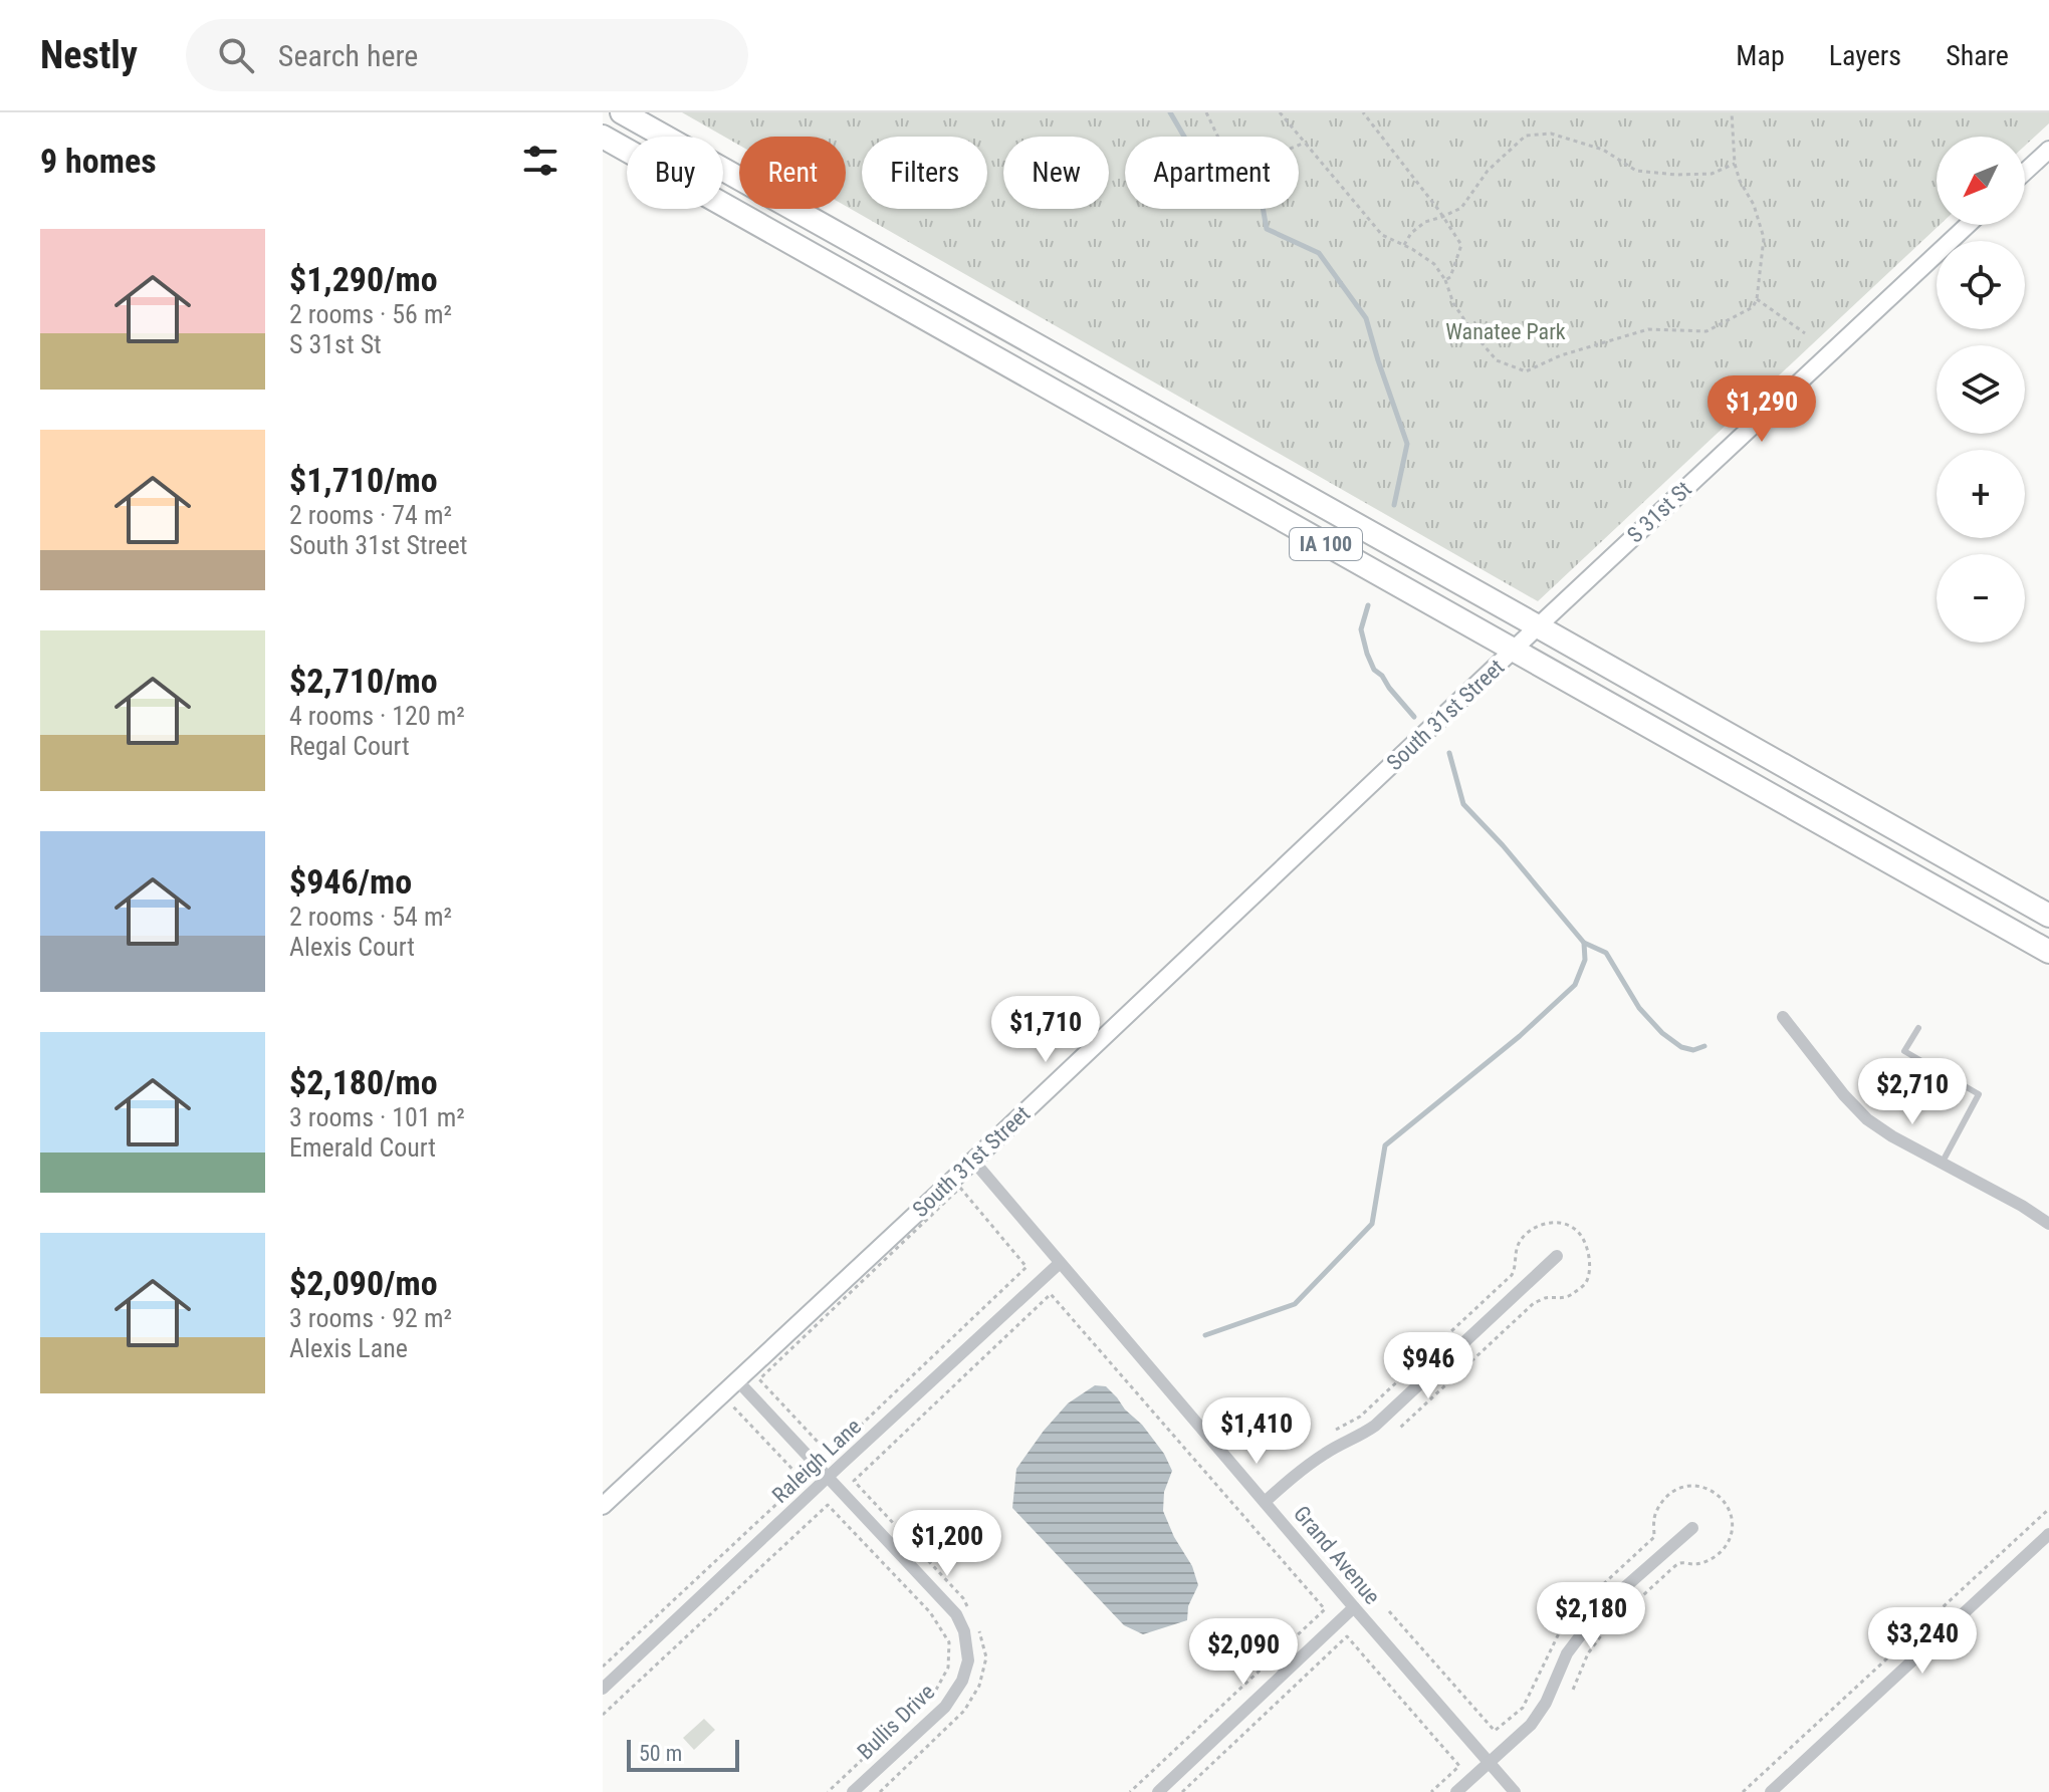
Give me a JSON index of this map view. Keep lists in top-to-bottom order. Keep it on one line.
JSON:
{"streets":{"highway":["IA 100"],"street":["S 31st St","South 31st Street","Raleigh Lane","Grand Avenue","Bullis Drive"]},"crossings":[["S 31st St","IA 100"],["S 31st St","South 31st Street"],["IA 100","South 31st Street"],["South 31st Street","Grand Avenue"],["South 31st Street","Bullis Drive"],["Raleigh Lane","Grand Avenue"],["Raleigh Lane","Bullis Drive"]],"parks":["Wanatee Park"],"scale_bar":"50 m","north":"bottom left","page":{"header":"Nestly","search":"Search here","nav":["Map","Layers","Share"],"heading":"9 homes","map_buttons":["+","−"],"chip":["Buy","Rent","Filters","New","Apartment"],"list":[{"name":"$1,290/mo","note":"2 rooms · 56 m² · S 31st St"},{"name":"$1,710/mo","note":"2 rooms · 74 m² · South 31st Street"},{"name":"$2,710/mo","note":"4 rooms · 120 m² · Regal Court"},{"name":"$946/mo","note":"2 rooms · 54 m² · Alexis Court"},{"name":"$2,180/mo","note":"3 rooms · 101 m² · Emerald Court"},{"name":"$2,090/mo","note":"3 rooms · 92 m² · Alexis Lane"}],"price":["$1,290","$1,710","$2,710","$946","$1,410","$1,200","$2,180","$3,240","$2,090"],"scale":"50 m"}}
